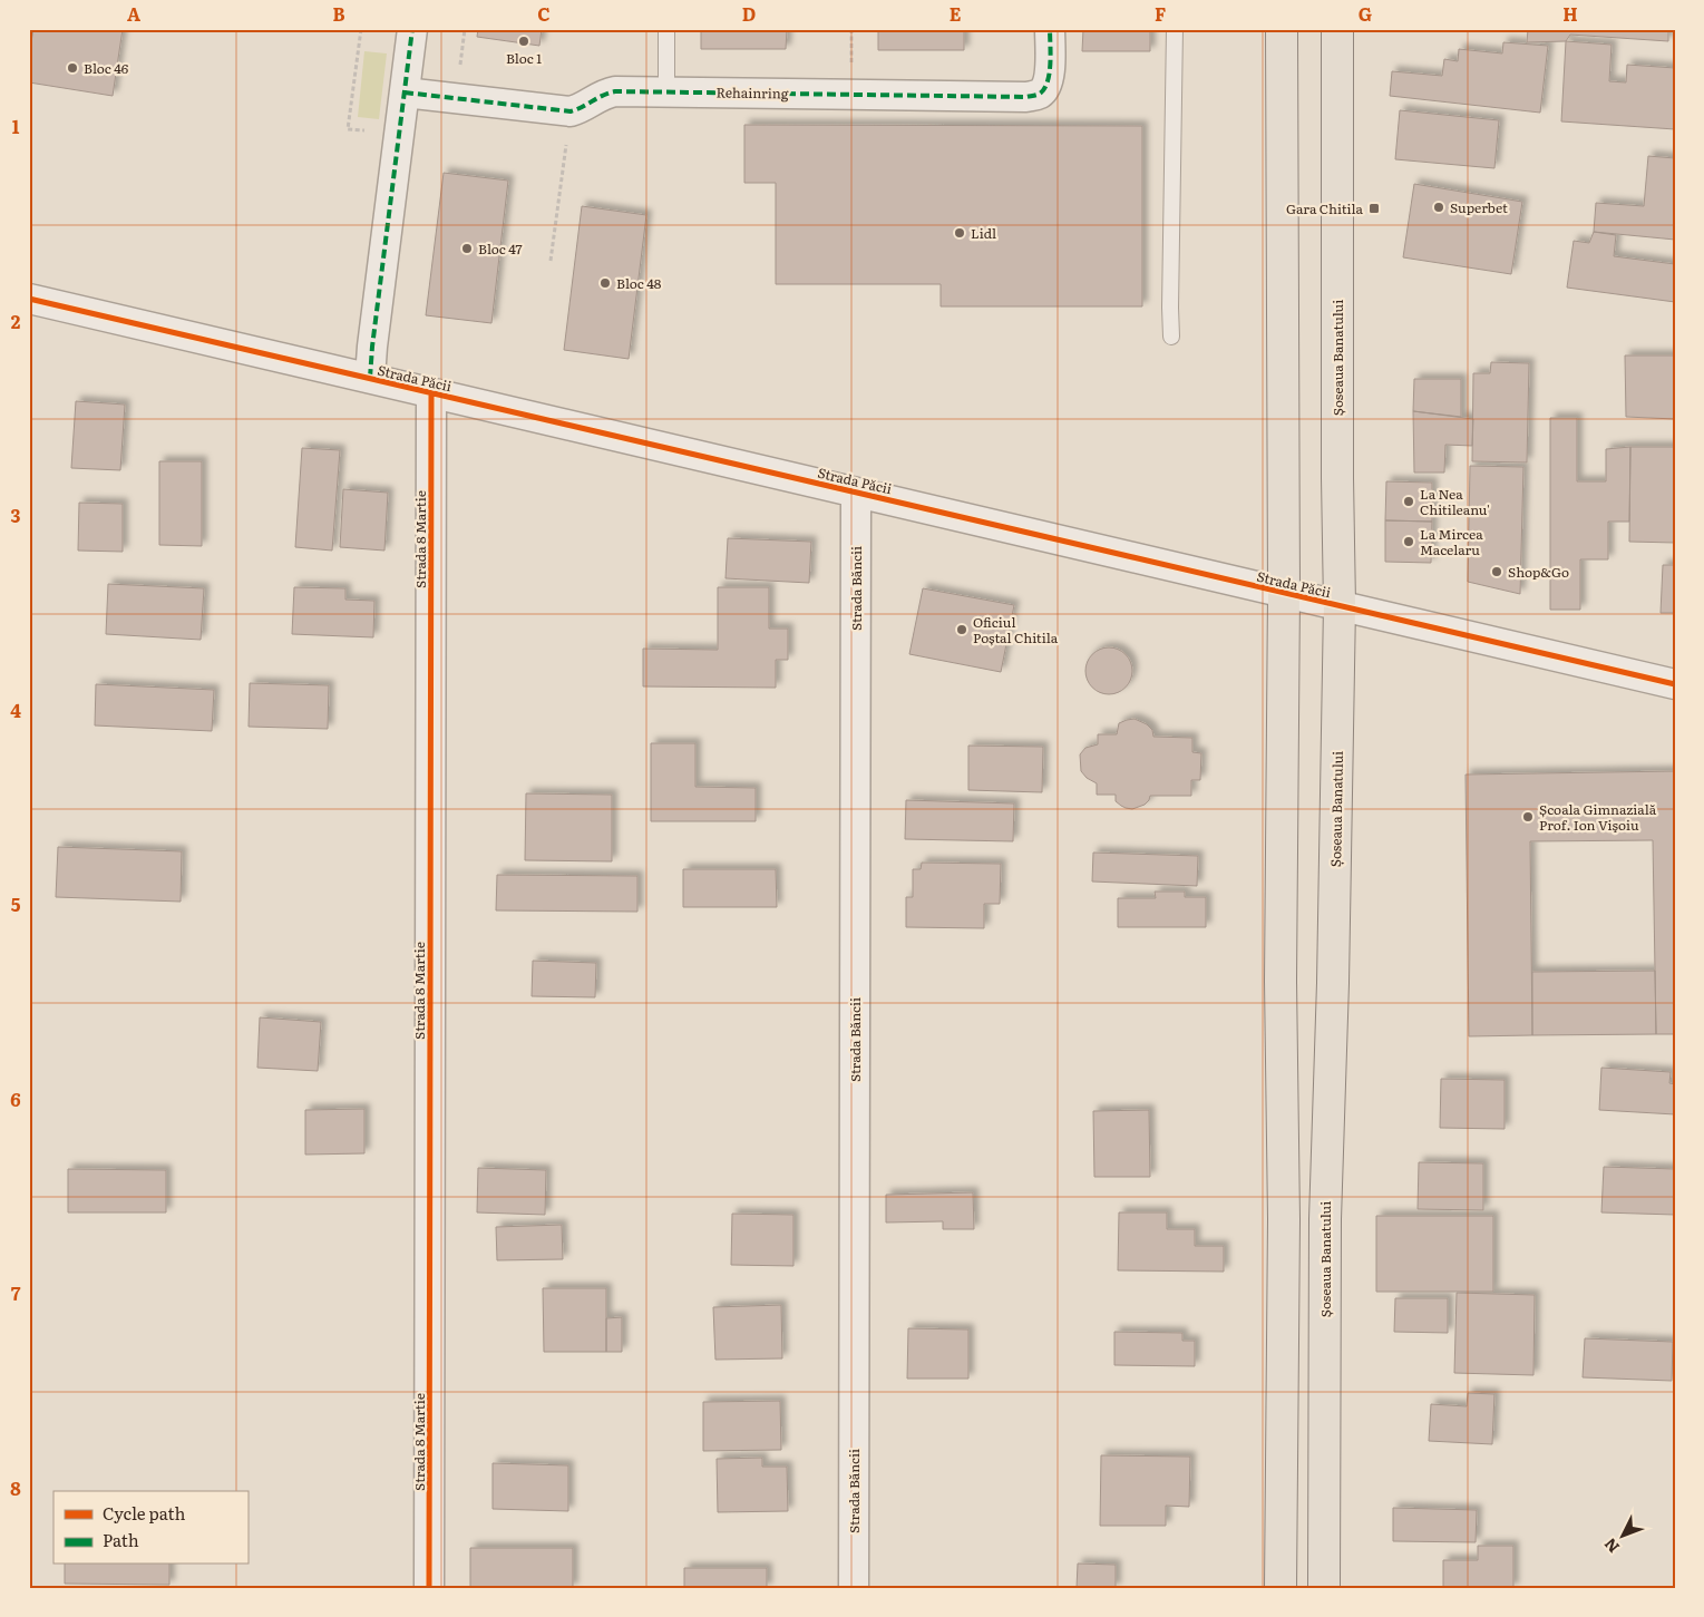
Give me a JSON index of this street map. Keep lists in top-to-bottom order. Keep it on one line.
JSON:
{"streets":{"main road":["Șoseaua Banatului"],"street":["Rehainring","Strada Păcii","Strada 8 Martie","Strada Băncii"]},"crossings":[["Șoseaua Banatului","Strada Păcii"],["Strada Păcii","Strada 8 Martie"],["Strada Păcii","Strada Băncii"]],"places":{"other":["Bloc 1","Bloc 46","Superbet","Lidl","Bloc 47","Bloc 48","La Nea Chitileanu'","La Mircea Macelaru","Shop&Go","Oficiul Poștal Chitila","Școala Gimnazială Prof. Ion Vişoiu"],"transit":["Gara Chitila"]},"legend":["Cycle path","Path"],"north":"bottom left","grid":{"columns":["A","B","C","D","E","F","G","H"],"rows":["1","2","3","4","5","6","7","8"]}}
